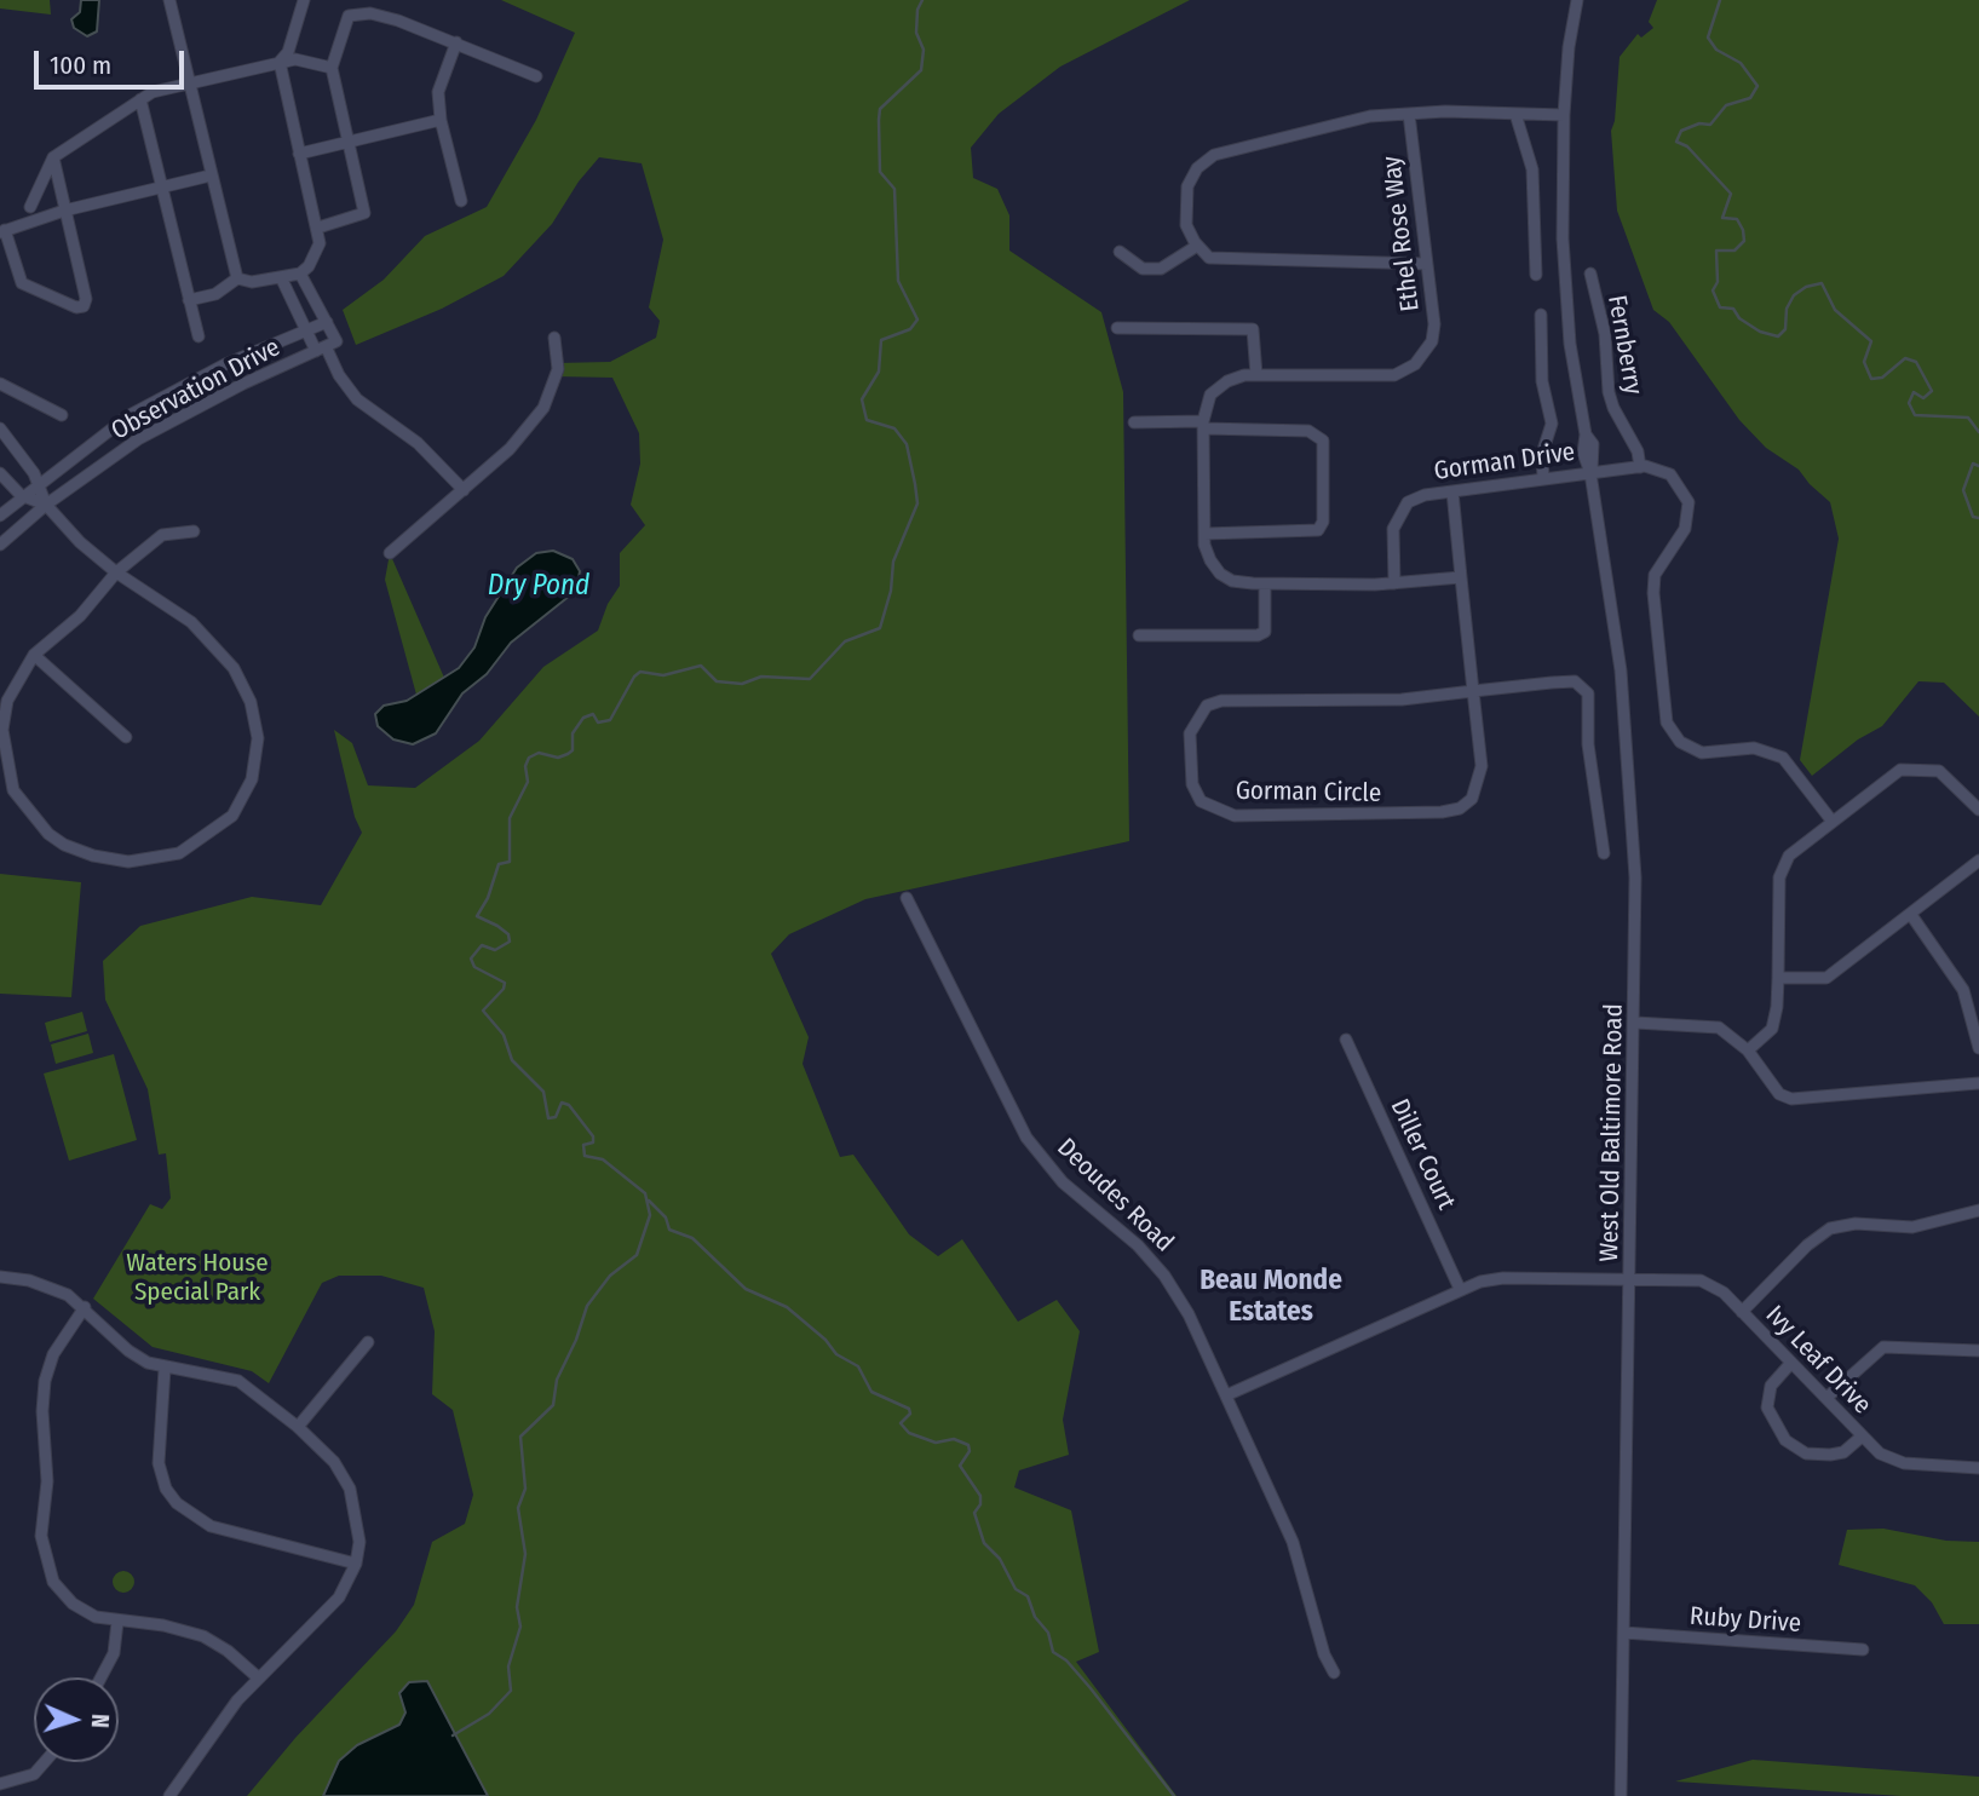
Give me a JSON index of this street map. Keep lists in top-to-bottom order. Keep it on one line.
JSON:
{"streets":{"street":["Ethel Rose Way","Fernberry","Observation Drive","Gorman Drive","Gorman Circle","West Old Baltimore Road","Diller Court","Deoudes Road","Ivy Leaf Drive","Ruby Drive"]},"crossings":[["Ethel Rose Way","Gorman Drive"],["Ethel Rose Way","Gorman Circle"],["Fernberry","Gorman Drive"],["Gorman Drive","Gorman Circle"],["Gorman Drive","West Old Baltimore Road"],["West Old Baltimore Road","Ivy Leaf Drive"],["West Old Baltimore Road","Ruby Drive"],["Diller Court","Ivy Leaf Drive"],["Deoudes Road","Ivy Leaf Drive"]],"districts":["Beau Monde Estates"],"water":["Dry Pond"],"parks":["Waters House Special Park"],"scale_bar":"100 m","north":"right"}
